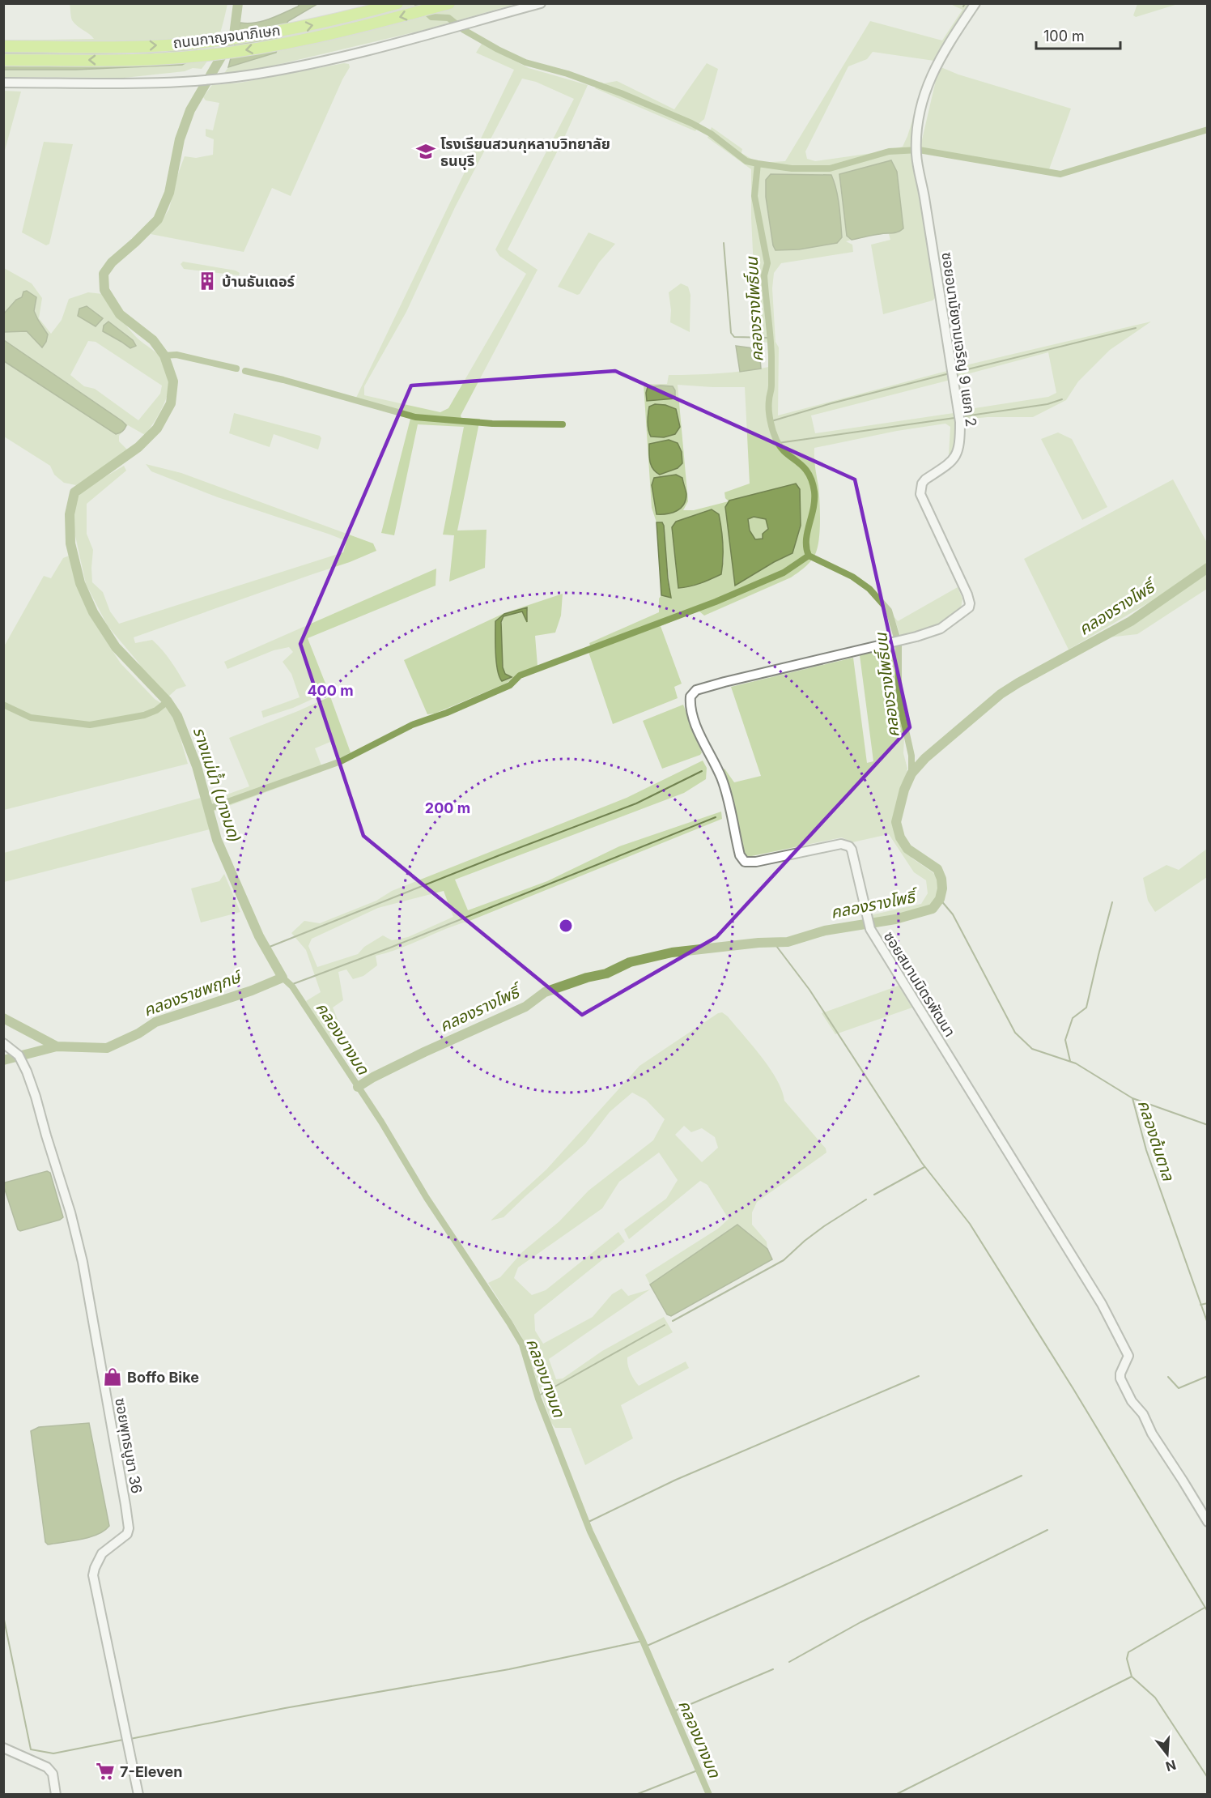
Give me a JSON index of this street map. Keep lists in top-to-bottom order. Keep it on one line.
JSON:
{"streets":{"highway":["ถนนกาญจนาภิเษก"],"street":["ซอยอนามัยงามเจริญ 9 แยก 2","ซอยสมานมิตรพัฒนา","ซอยพุทธบูชา 36"]},"crossings":[["ซอยอนามัยงามเจริญ 9 แยก 2","ซอยสมานมิตรพัฒนา"]],"water":["คลองรางโพธิ์บน","คลองรางโพธิ์","รางแม่น้ำ (บางมด)","คลองราชพฤกษ์","คลองบางมด","คลองต้นตาล"],"places":{"school or university":["โรงเรียนสวนกุหลาบวิทยาลัย ธนบุรี"],"building":["บ้านธันเดอร์"],"shop":["Boffo Bike"],"supermarket":["7-Eleven"]},"scale_bar":"100 m","north":"bottom","rings":["400 m","200 m"]}
